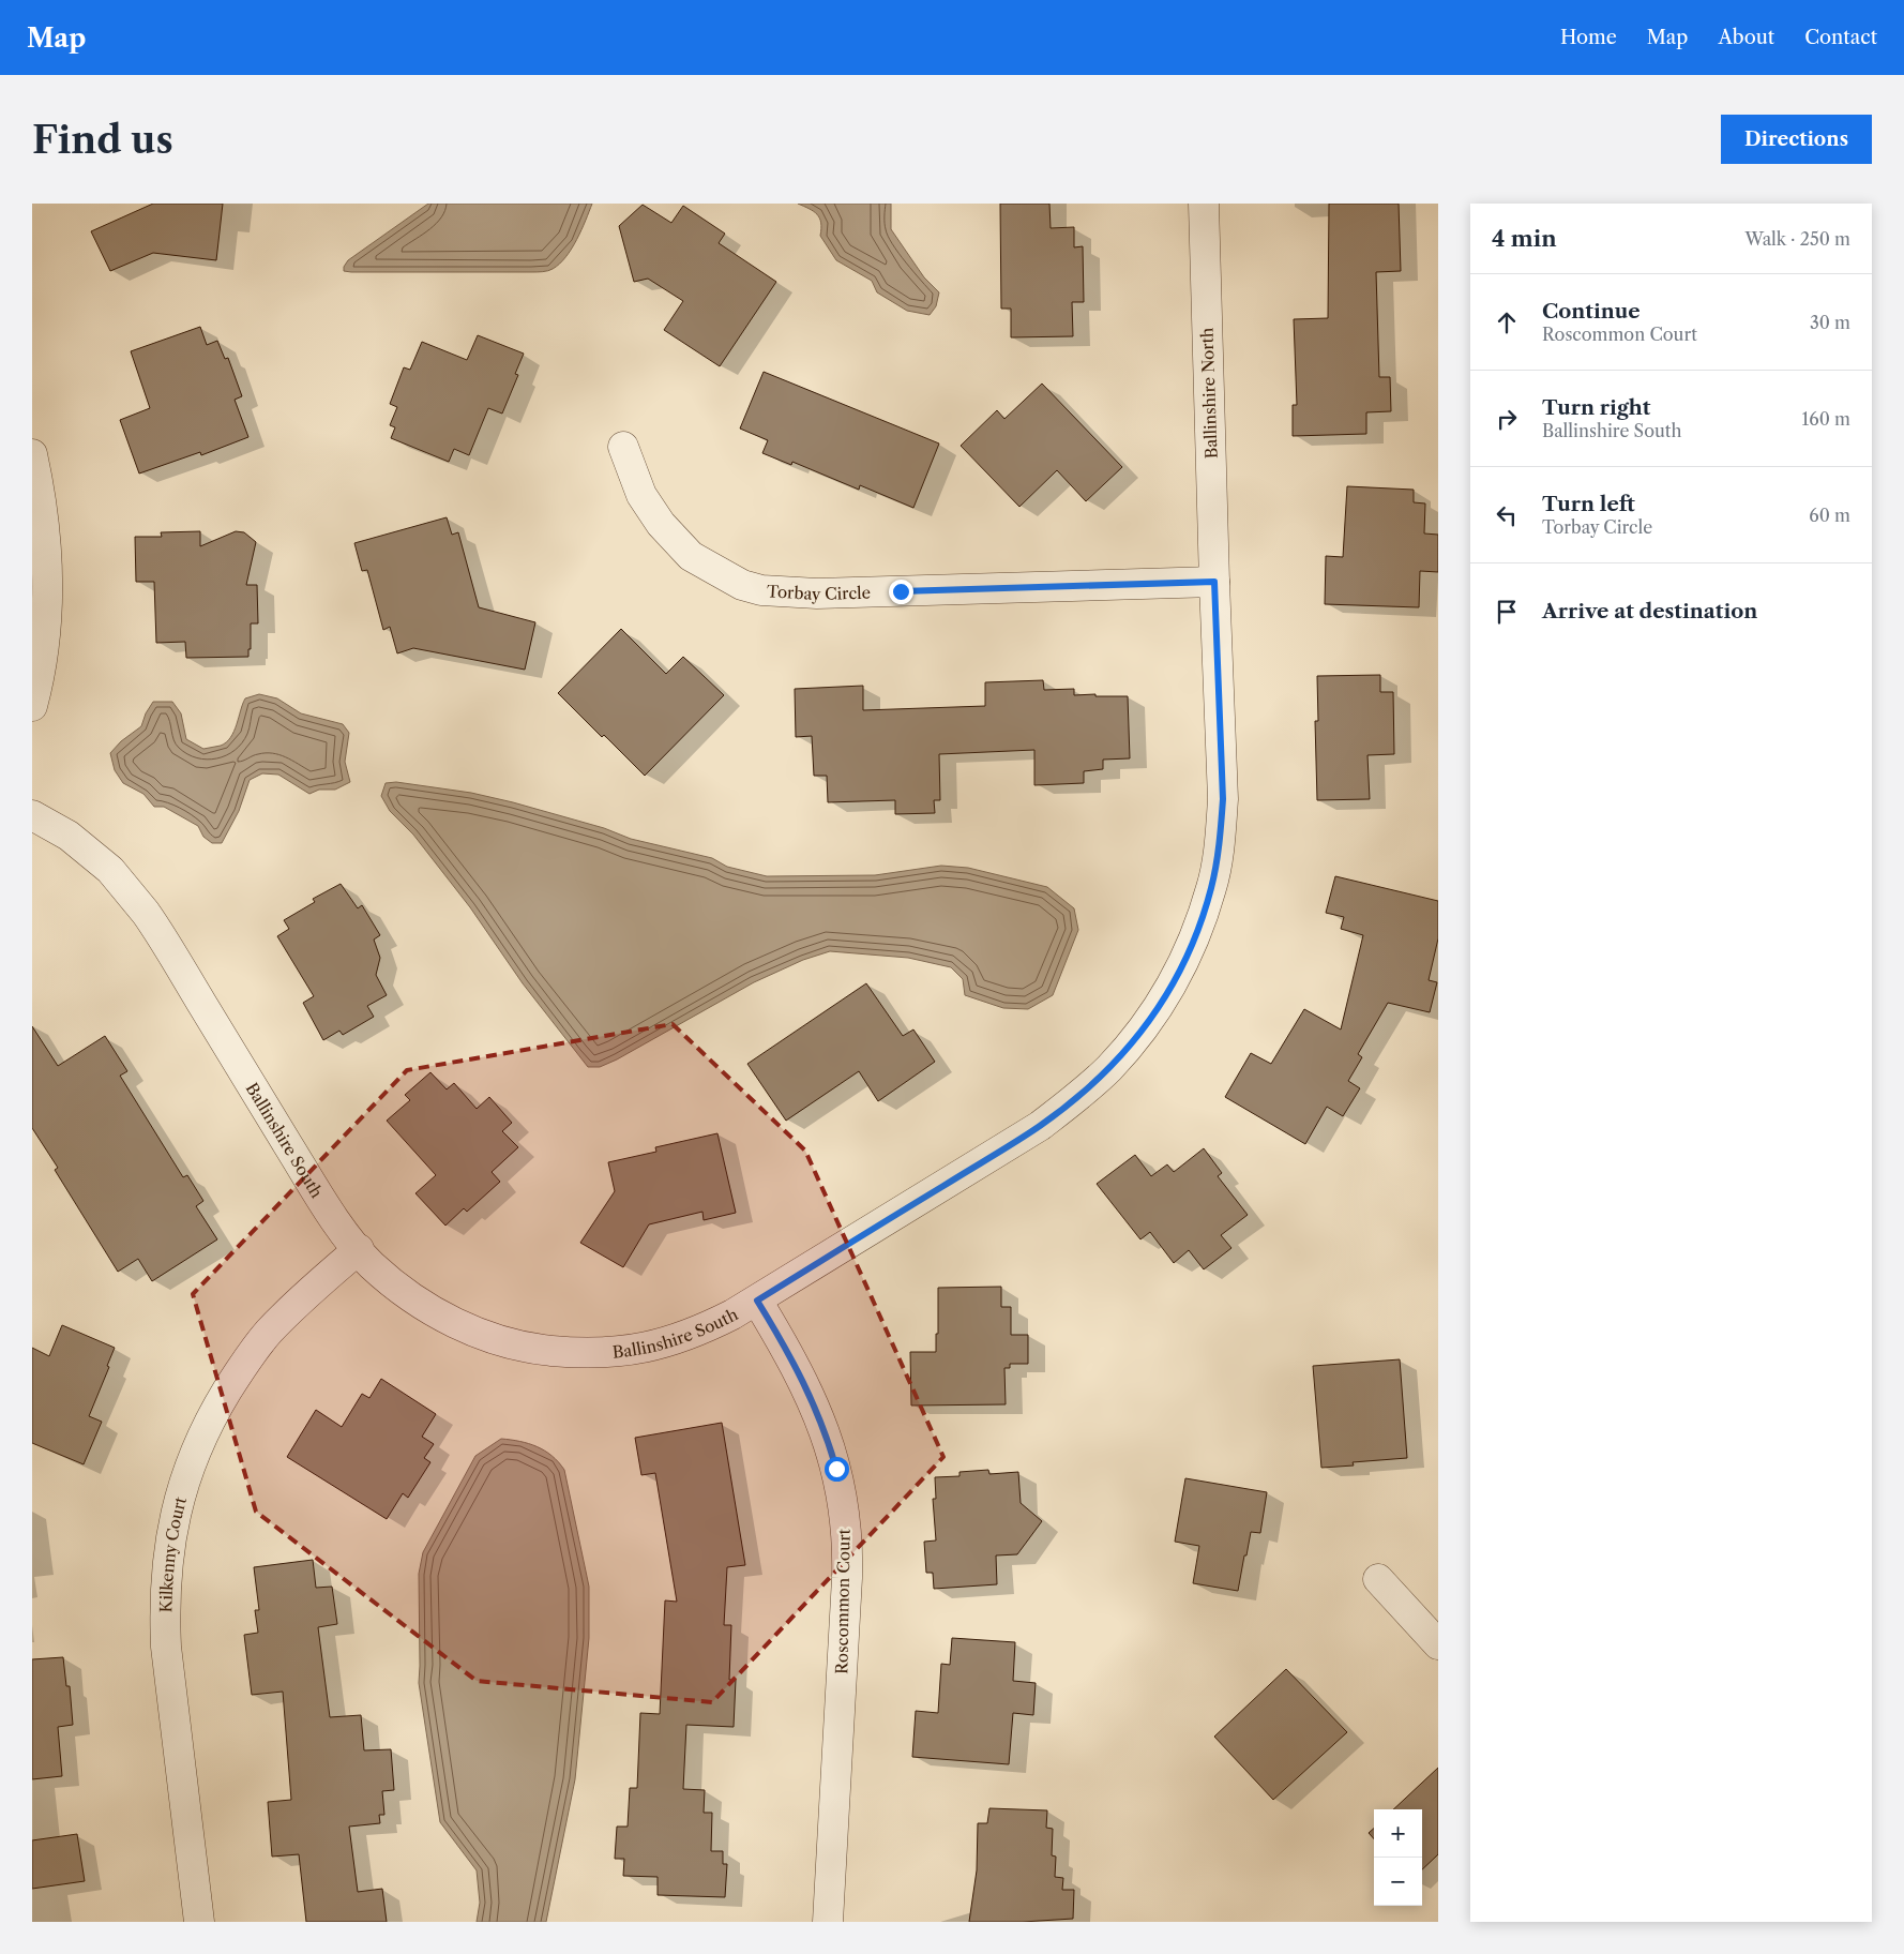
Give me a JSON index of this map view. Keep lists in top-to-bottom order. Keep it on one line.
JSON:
{"streets":{"street":["Ballinshire North","Torbay Circle","Ballinshire South","Kilkenny Court","Roscommon Court"]},"crossings":[["Ballinshire North","Torbay Circle"],["Ballinshire North","Ballinshire South"],["Torbay Circle","Ballinshire South"],["Ballinshire South","Kilkenny Court"],["Ballinshire South","Roscommon Court"]],"page":{"header":"Map","nav":["Home","Map","About","Contact"],"buttons":"Directions","title":"Find us","heading":["4 min","Walk · 250 m"],"list":[["Continue","Roscommon Court","30 m"],["Turn right","Ballinshire South","160 m"],["Turn left","Torbay Circle","60 m"],"Arrive at destination"],"map_buttons":["+","−"]}}
